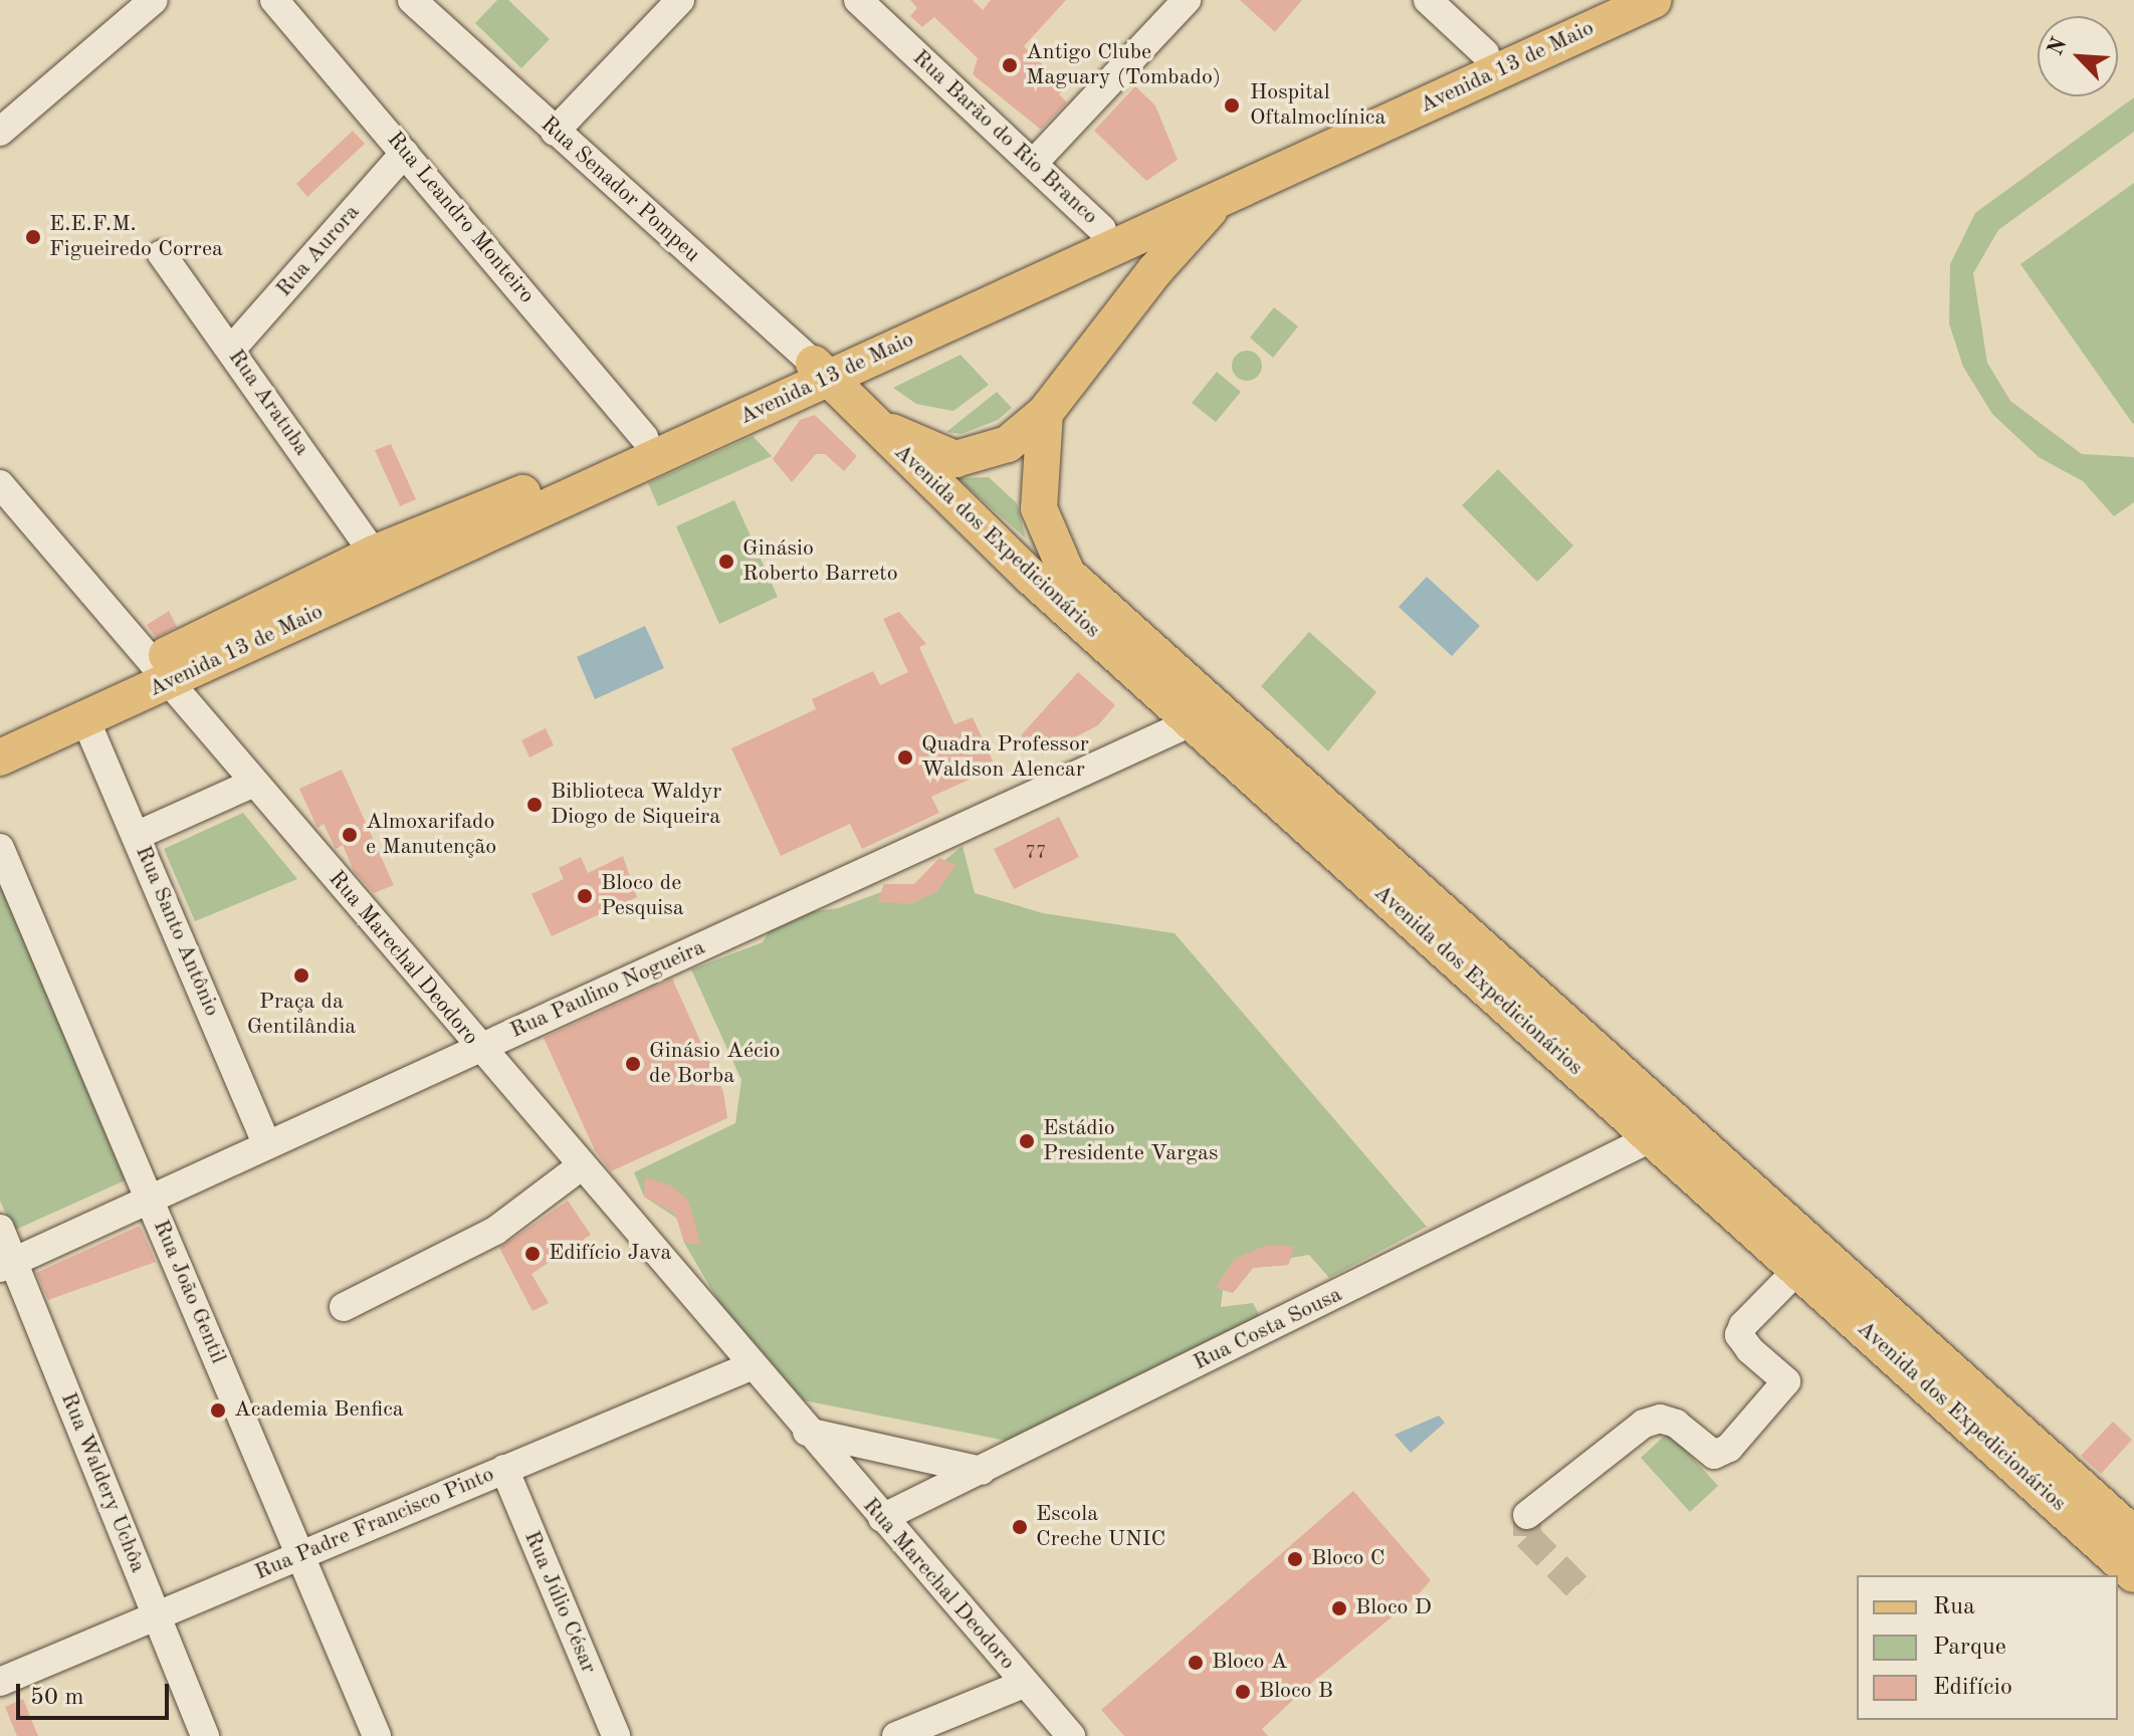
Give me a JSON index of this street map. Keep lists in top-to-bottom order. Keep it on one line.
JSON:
{"streets":{"main road":["Avenida 13 de Maio","Rua Barão do Rio Branco","Avenida dos Expedicionários"],"street":["Rua Senador Pompeu","Rua Leandro Monteiro","Rua Aurora","Rua Aratuba","Rua Santo Antônio","Rua Marechal Deodoro","Rua Paulino Nogueira","Rua João Gentil","Rua Costa Sousa","Rua Waldery Uchôa","Rua Padre Francisco Pinto","Rua Júlio César"]},"crossings":[["Avenida 13 de Maio","Rua Barão do Rio Branco"],["Avenida 13 de Maio","Rua Senador Pompeu"],["Avenida 13 de Maio","Rua Leandro Monteiro"],["Avenida 13 de Maio","Rua Aratuba"],["Avenida 13 de Maio","Avenida dos Expedicionários"],["Avenida 13 de Maio","Rua Santo Antônio"],["Avenida 13 de Maio","Rua Marechal Deodoro"],["Rua Senador Pompeu","Avenida dos Expedicionários"],["Rua Leandro Monteiro","Rua Aurora"],["Rua Aurora","Rua Aratuba"],["Avenida dos Expedicionários","Rua Paulino Nogueira"],["Avenida dos Expedicionários","Rua Costa Sousa"],["Rua Santo Antônio","Rua Paulino Nogueira"],["Rua Marechal Deodoro","Rua Paulino Nogueira"],["Rua Marechal Deodoro","Rua Costa Sousa"],["Rua Marechal Deodoro","Rua Padre Francisco Pinto"],["Rua Paulino Nogueira","Rua João Gentil"],["Rua Paulino Nogueira","Rua Waldery Uchôa"],["Rua João Gentil","Rua Padre Francisco Pinto"],["Rua Waldery Uchôa","Rua Padre Francisco Pinto"],["Rua Padre Francisco Pinto","Rua Júlio César"]],"places":["Antigo Clube Maguary (Tombado)","Hospital Oftalmoclínica","E.E.F.M. Figueiredo Correa","Ginásio Roberto Barreto","Quadra Professor Waldson Alencar","Biblioteca Waldyr Diogo de Siqueira","Almoxarifado e Manutenção","Bloco de Pesquisa","Praça da Gentilândia","Ginásio Aécio de Borba","Estádio Presidente Vargas","Edifício Java","Academia Benfica","Escola Creche UNIC","Bloco C","Bloco D","Bloco A","Bloco B"],"house_numbers":["77"],"legend":["Rua","Parque","Edifício"],"scale_bar":"50 m","north":"top left"}
